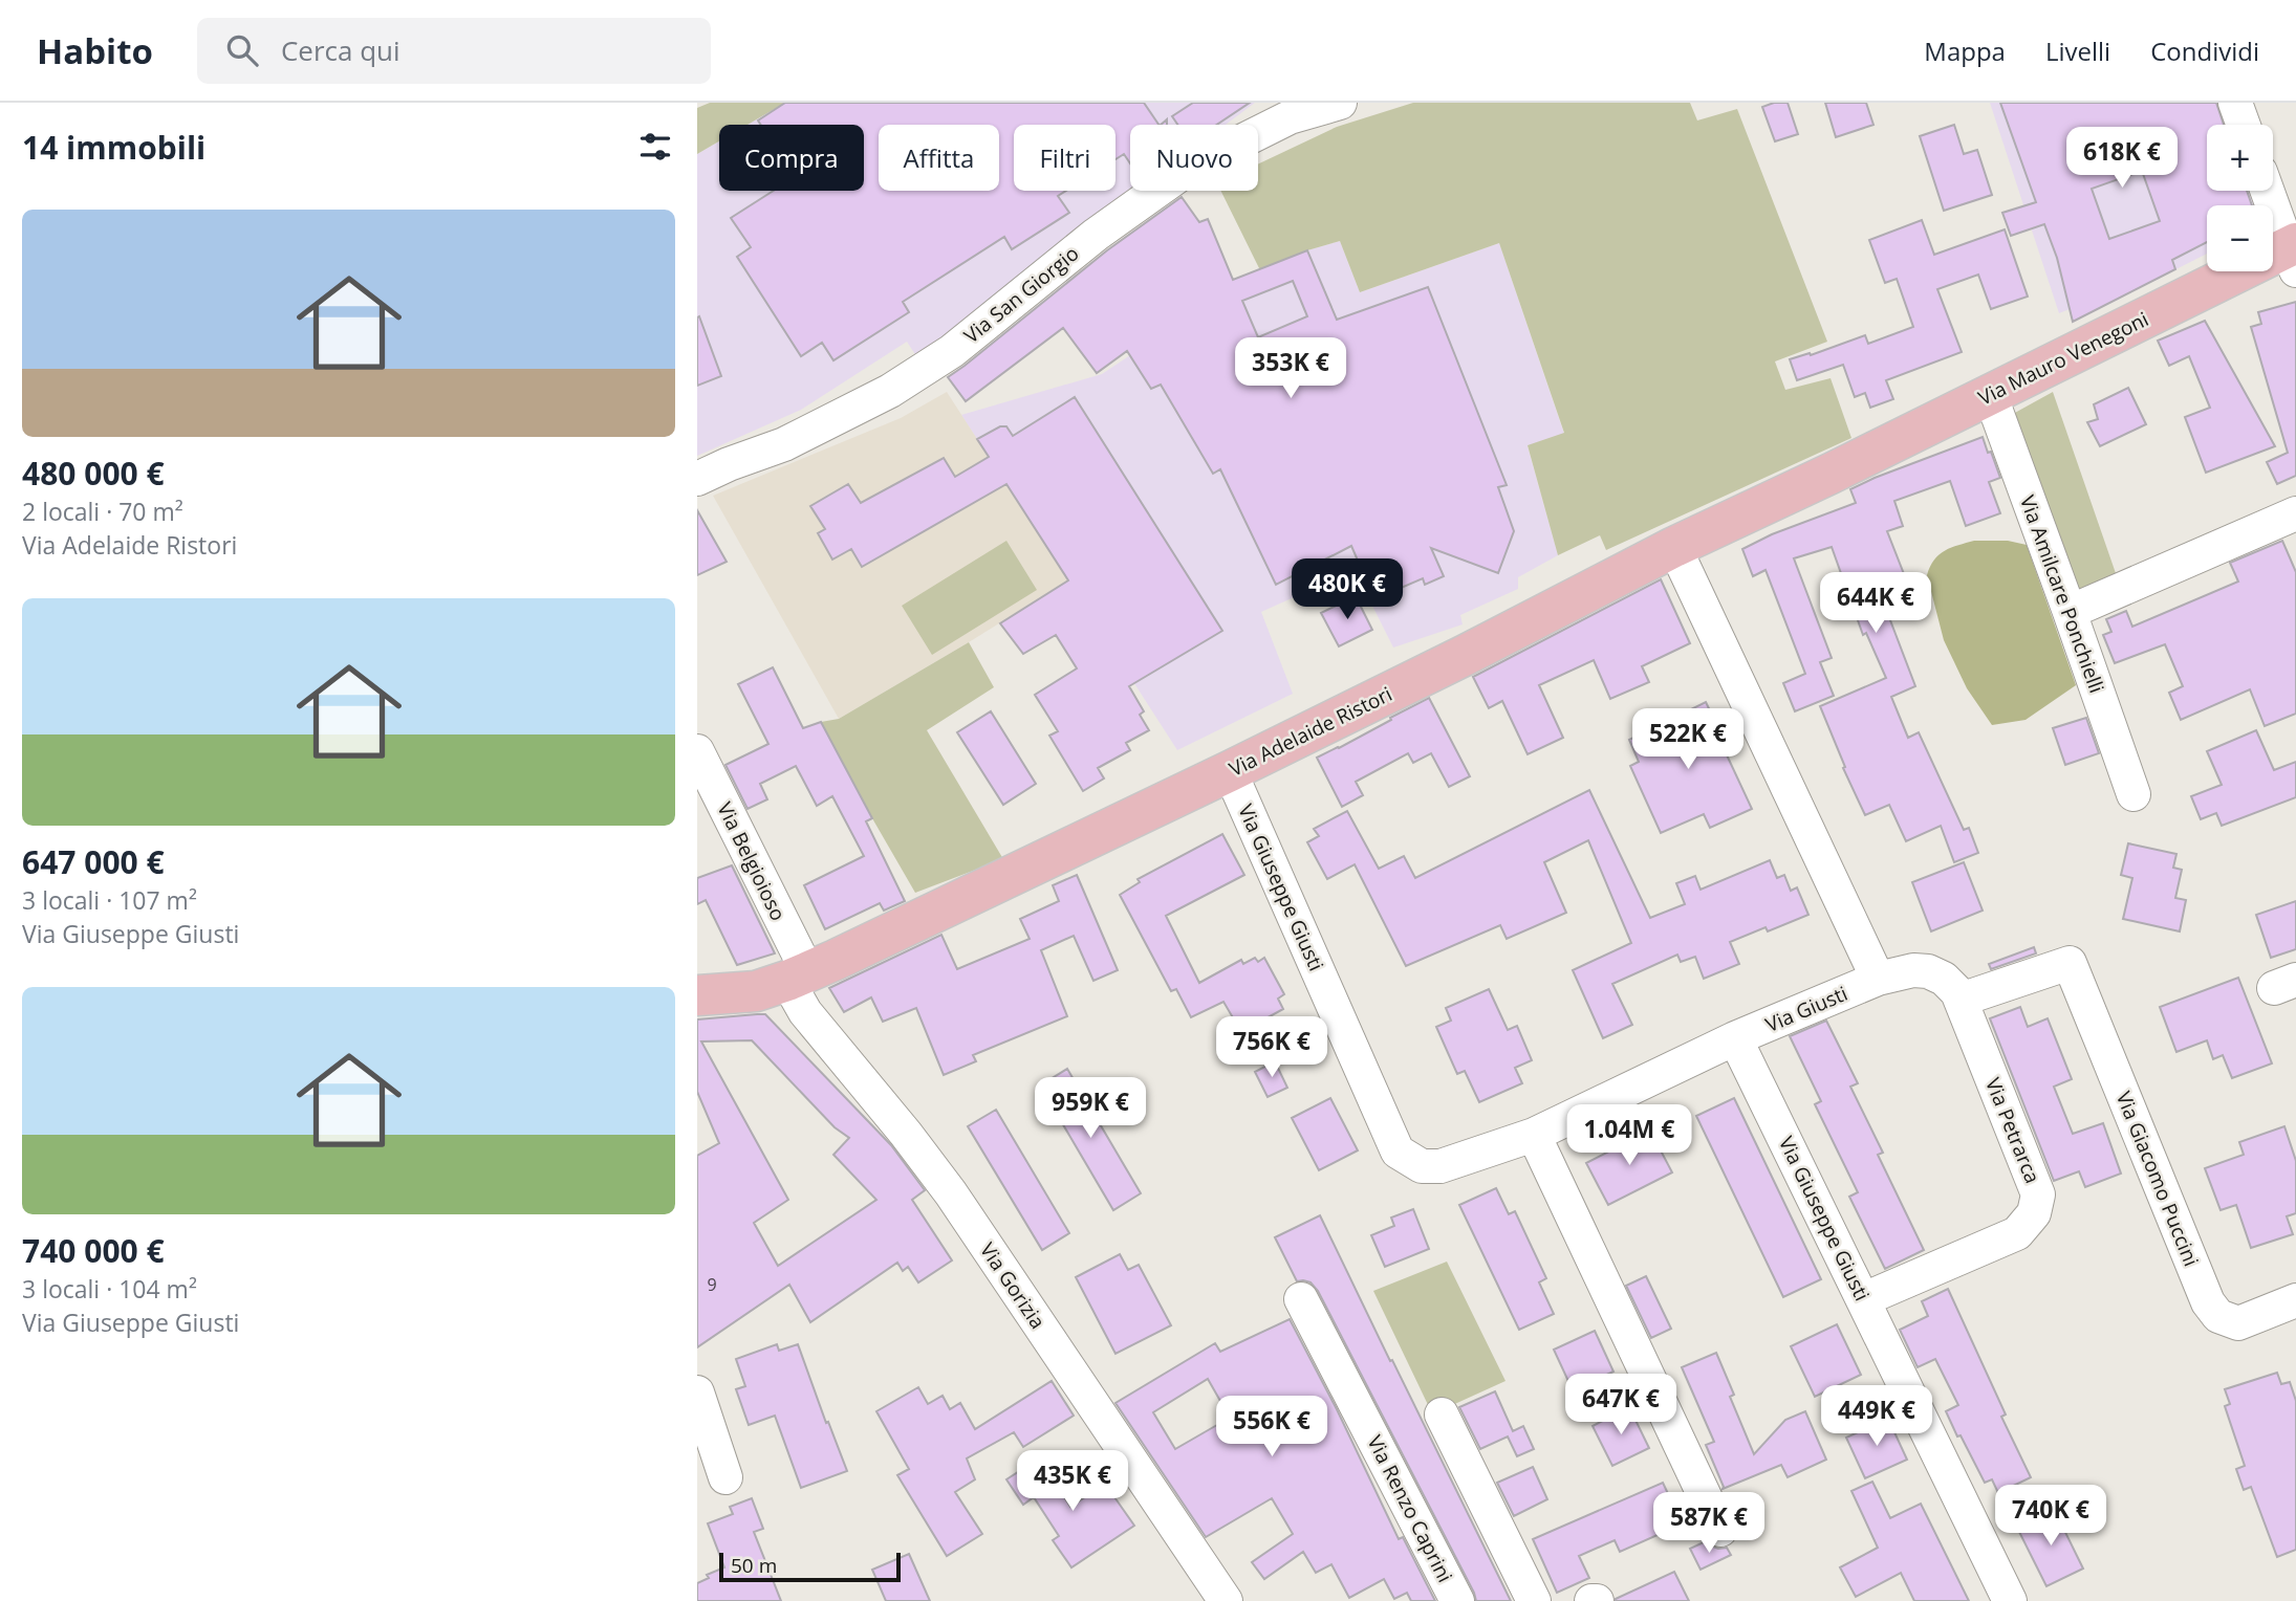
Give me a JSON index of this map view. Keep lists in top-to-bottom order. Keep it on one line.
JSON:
{"streets":{"main road":["Via Mauro Venegoni","Via Adelaide Ristori"],"street":["Via San Giorgio","Via Amilcare Ponchielli","Via Belgioioso","Via Giuseppe Giusti","Via Giusti","Via Petrarca","Via Giacomo Puccini","Via Gorizia","Via Renzo Caprini"]},"crossings":[["Via Mauro Venegoni","Via Amilcare Ponchielli"],["Via Mauro Venegoni","Via Adelaide Ristori"],["Via Adelaide Ristori","Via Belgioioso"],["Via Adelaide Ristori","Via Giuseppe Giusti"],["Via Adelaide Ristori","Via Gorizia"],["Via Belgioioso","Via Gorizia"],["Via Giuseppe Giusti","Via Giusti"],["Via Giuseppe Giusti","Via Petrarca"],["Via Giusti","Via Petrarca"],["Via Petrarca","Via Giacomo Puccini"]],"house_numbers":["9"],"scale_bar":"50 m","page":{"header":"Habito","search":"Cerca qui","nav":["Mappa","Livelli","Condividi"],"heading":"14 immobili","map_buttons":["+","−"],"chip":["Compra","Affitta","Filtri","Nuovo"],"price":["618K €","353K €","480K €","644K €","522K €","756K €","959K €","1.04M €","647K €","449K €","556K €","435K €","740K €","587K €"],"list":[{"name":"480 000 €","note":"2 locali · 70 m² · Via Adelaide Ristori"},{"name":"647 000 €","note":"3 locali · 107 m² · Via Giuseppe Giusti"},{"name":"740 000 €","note":"3 locali · 104 m² · Via Giuseppe Giusti"}],"scale":"50 m"}}
